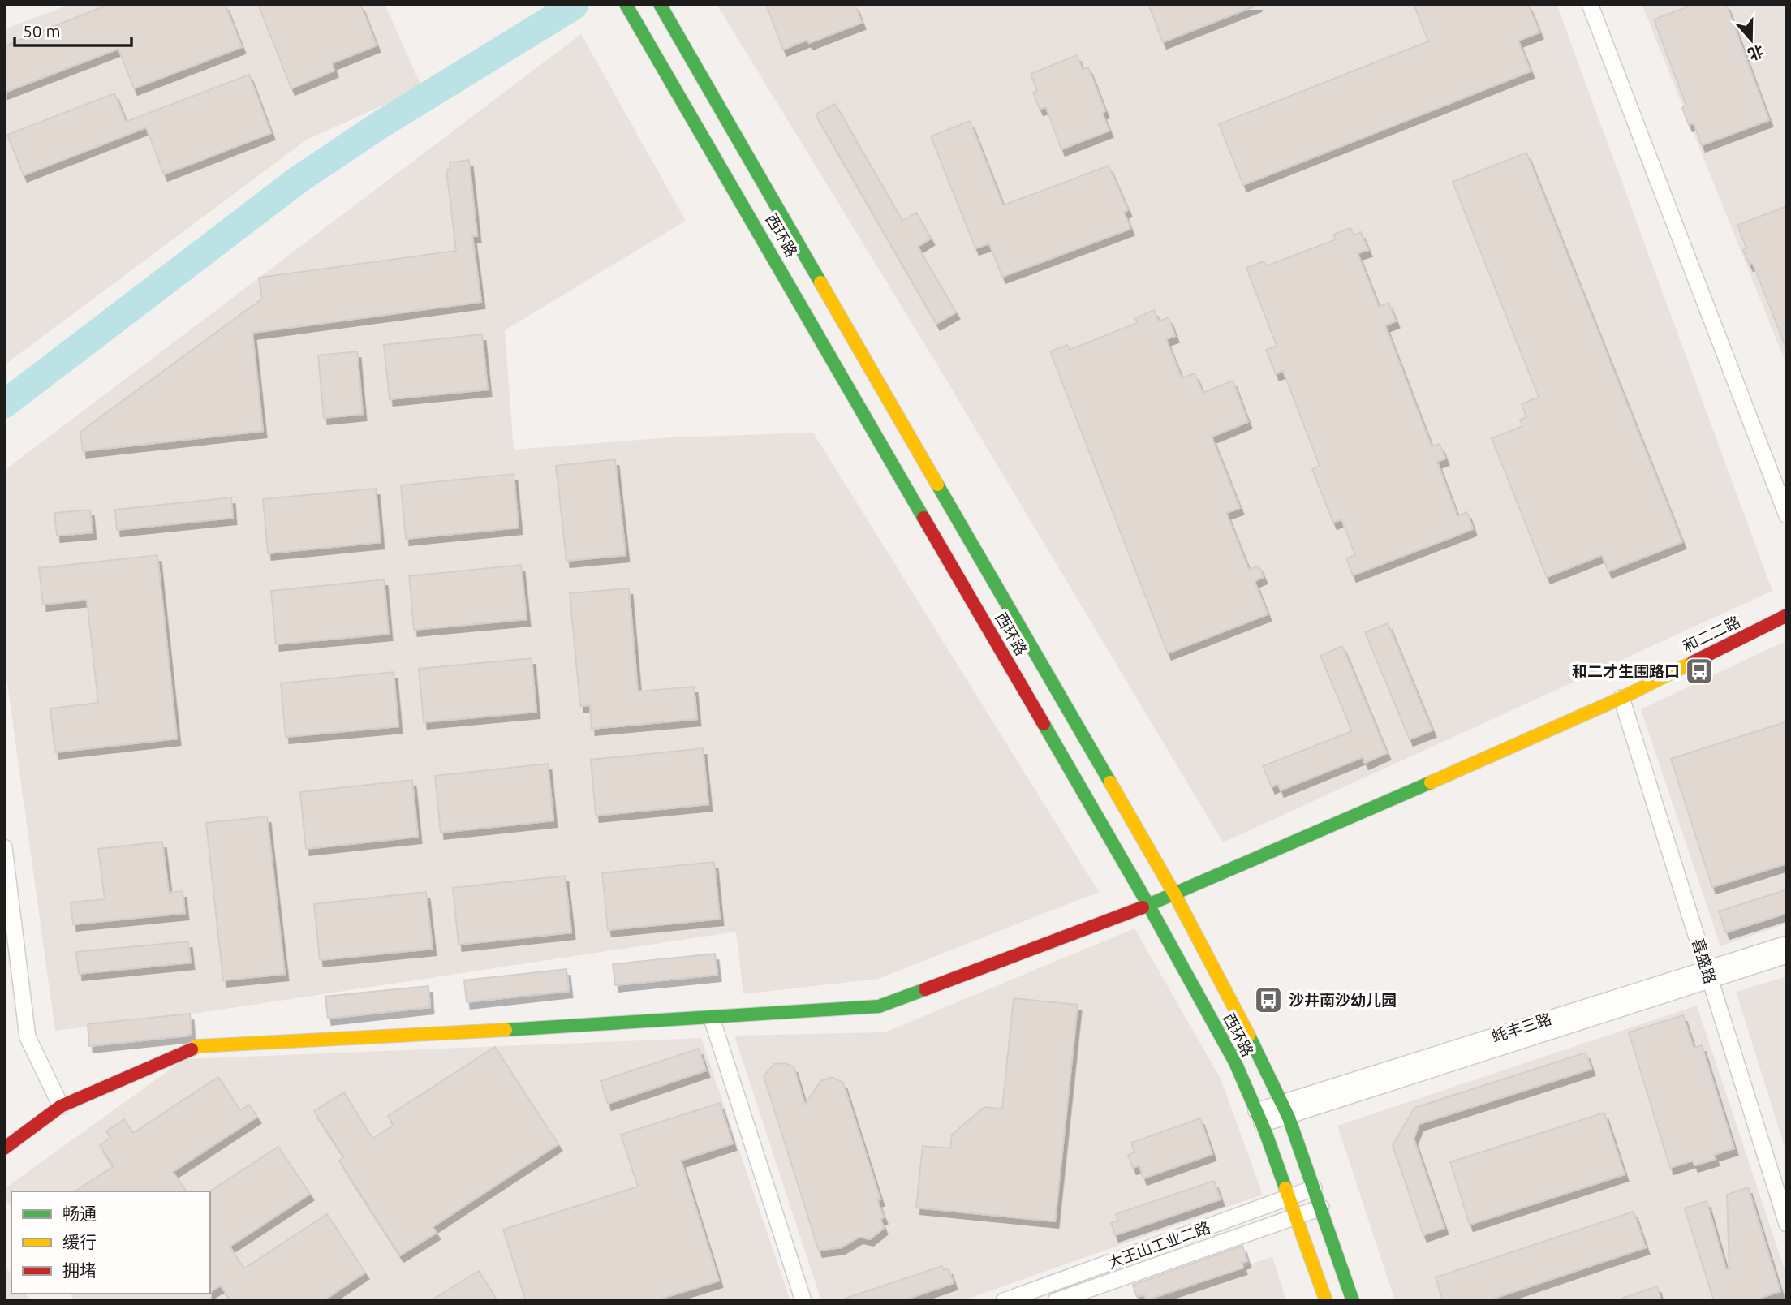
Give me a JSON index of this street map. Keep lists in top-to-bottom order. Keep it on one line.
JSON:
{"streets":{"main road":["西环路","和二二路"],"street":["喜盛路","蚝丰三路","大王山工业二路"]},"crossings":[["西环路","和二二路"],["西环路","蚝丰三路"],["西环路","大王山工业二路"],["和二二路","喜盛路"],["喜盛路","蚝丰三路"]],"places":{"bus stop":["和二才生围路口","沙井南沙幼儿园"]},"legend":["畅通","缓行","拥堵"],"scale_bar":"50 m","north":"bottom"}
